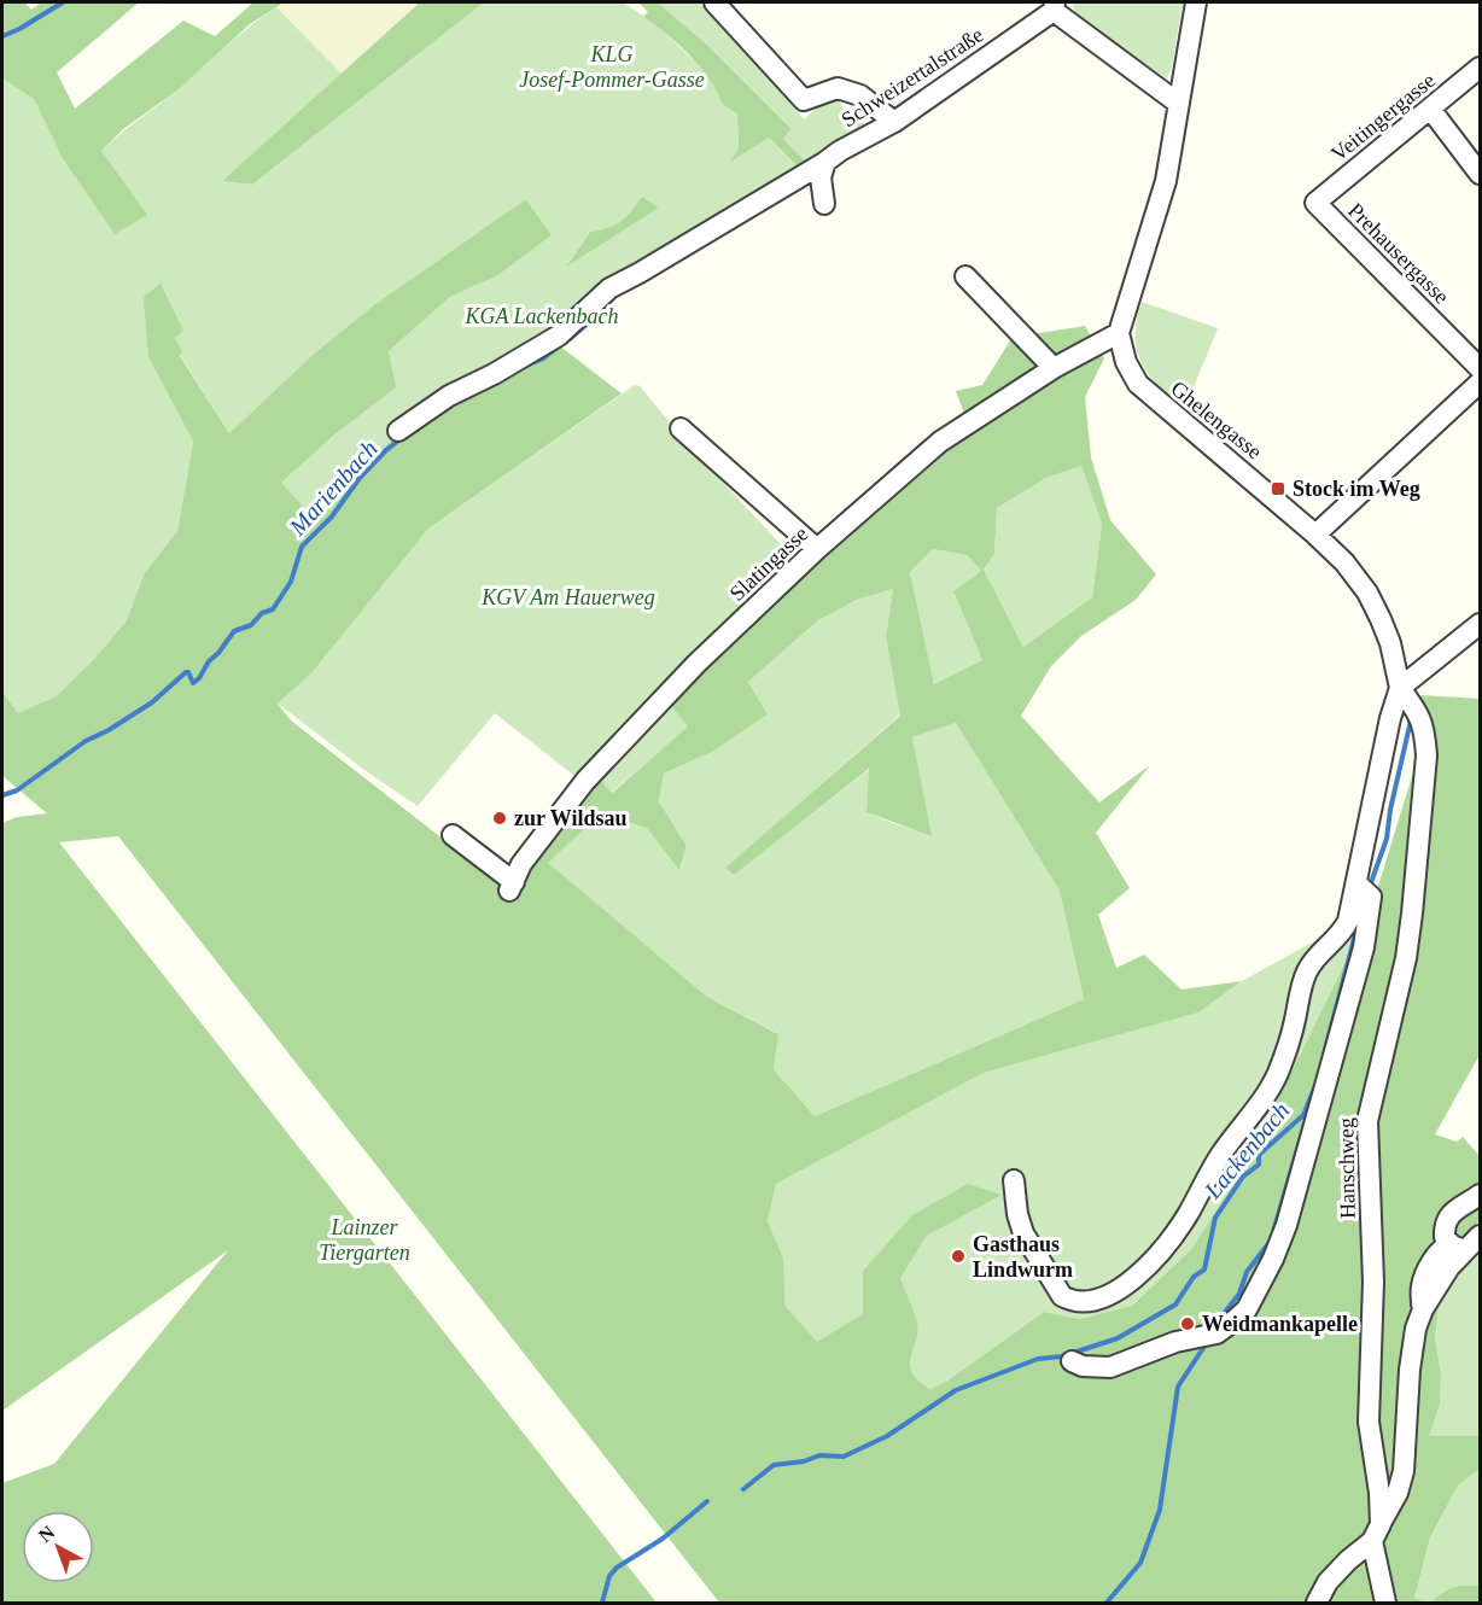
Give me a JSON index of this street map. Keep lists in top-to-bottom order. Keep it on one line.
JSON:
{"streets":{"street":["Schweizertalstraße","Veitingergasse","Prehausergasse","Ghelengasse","Slatingasse","Hanschweg"]},"crossings":[["Veitingergasse","Prehausergasse"],["Ghelengasse","Slatingasse"],["Ghelengasse","Hanschweg"]],"water":["Marienbach","Lackenbach"],"parks":["KLG Josef-Pommer-Gasse","KGA Lackenbach","KGV Am Hauerweg","Lainzer Tiergarten"],"places":{"transit":["Stock im Weg"],"other":["zur Wildsau","Gasthaus Lindwurm","Weidmankapelle"]},"north":"top left"}
